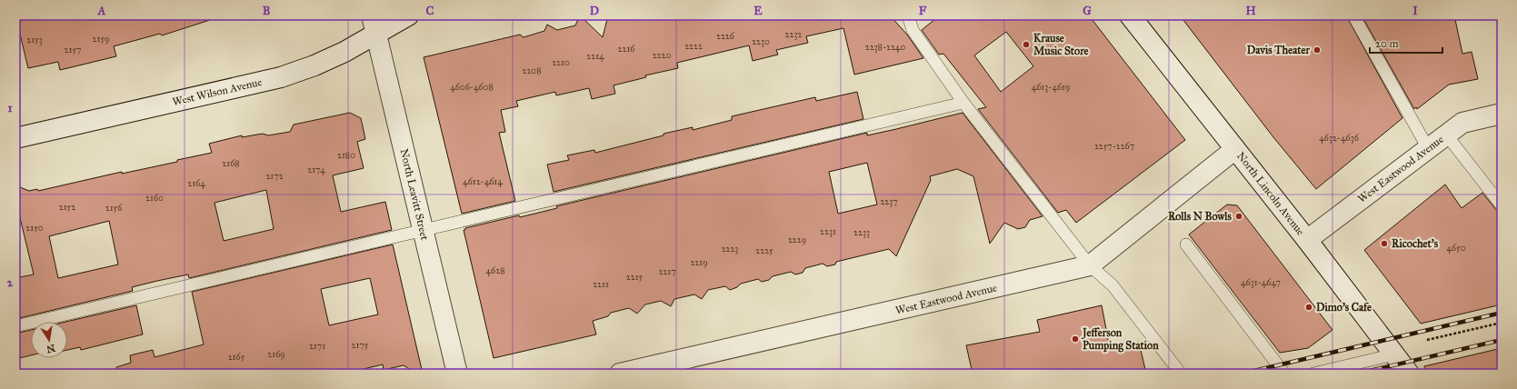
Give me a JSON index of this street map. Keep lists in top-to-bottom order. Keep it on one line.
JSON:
{"streets":{"street":["West Wilson Avenue","West Eastwood Avenue","North Lincoln Avenue","North Leavitt Street"]},"crossings":[["West Wilson Avenue","North Leavitt Street"],["West Eastwood Avenue","North Lincoln Avenue"]],"places":["Krause Music Store","Davis Theater","Rolls N Bowls","Ricochet's","Dimo's Cafe","Jefferson Pumping Station"],"house_numbers":["2232","2226","2159","2153","2230","2222","2238-2240","2216","2157","2220","2214","2210","2208","4606-4608","4613-4619","4632-4636","2257-2267","2180","2168","2174","2172","4612-4614","2164","2160","2237","2152","2156","2150","2231","2233","2229","4650","2223","2225","2219","4628","2217","2215","4631-4647","2211","2175","2171","2169","2165"],"scale_bar":"20 m","north":"bottom","grid":{"columns":["A","B","C","D","E","F","G","H","I"],"rows":["1","2"]}}
